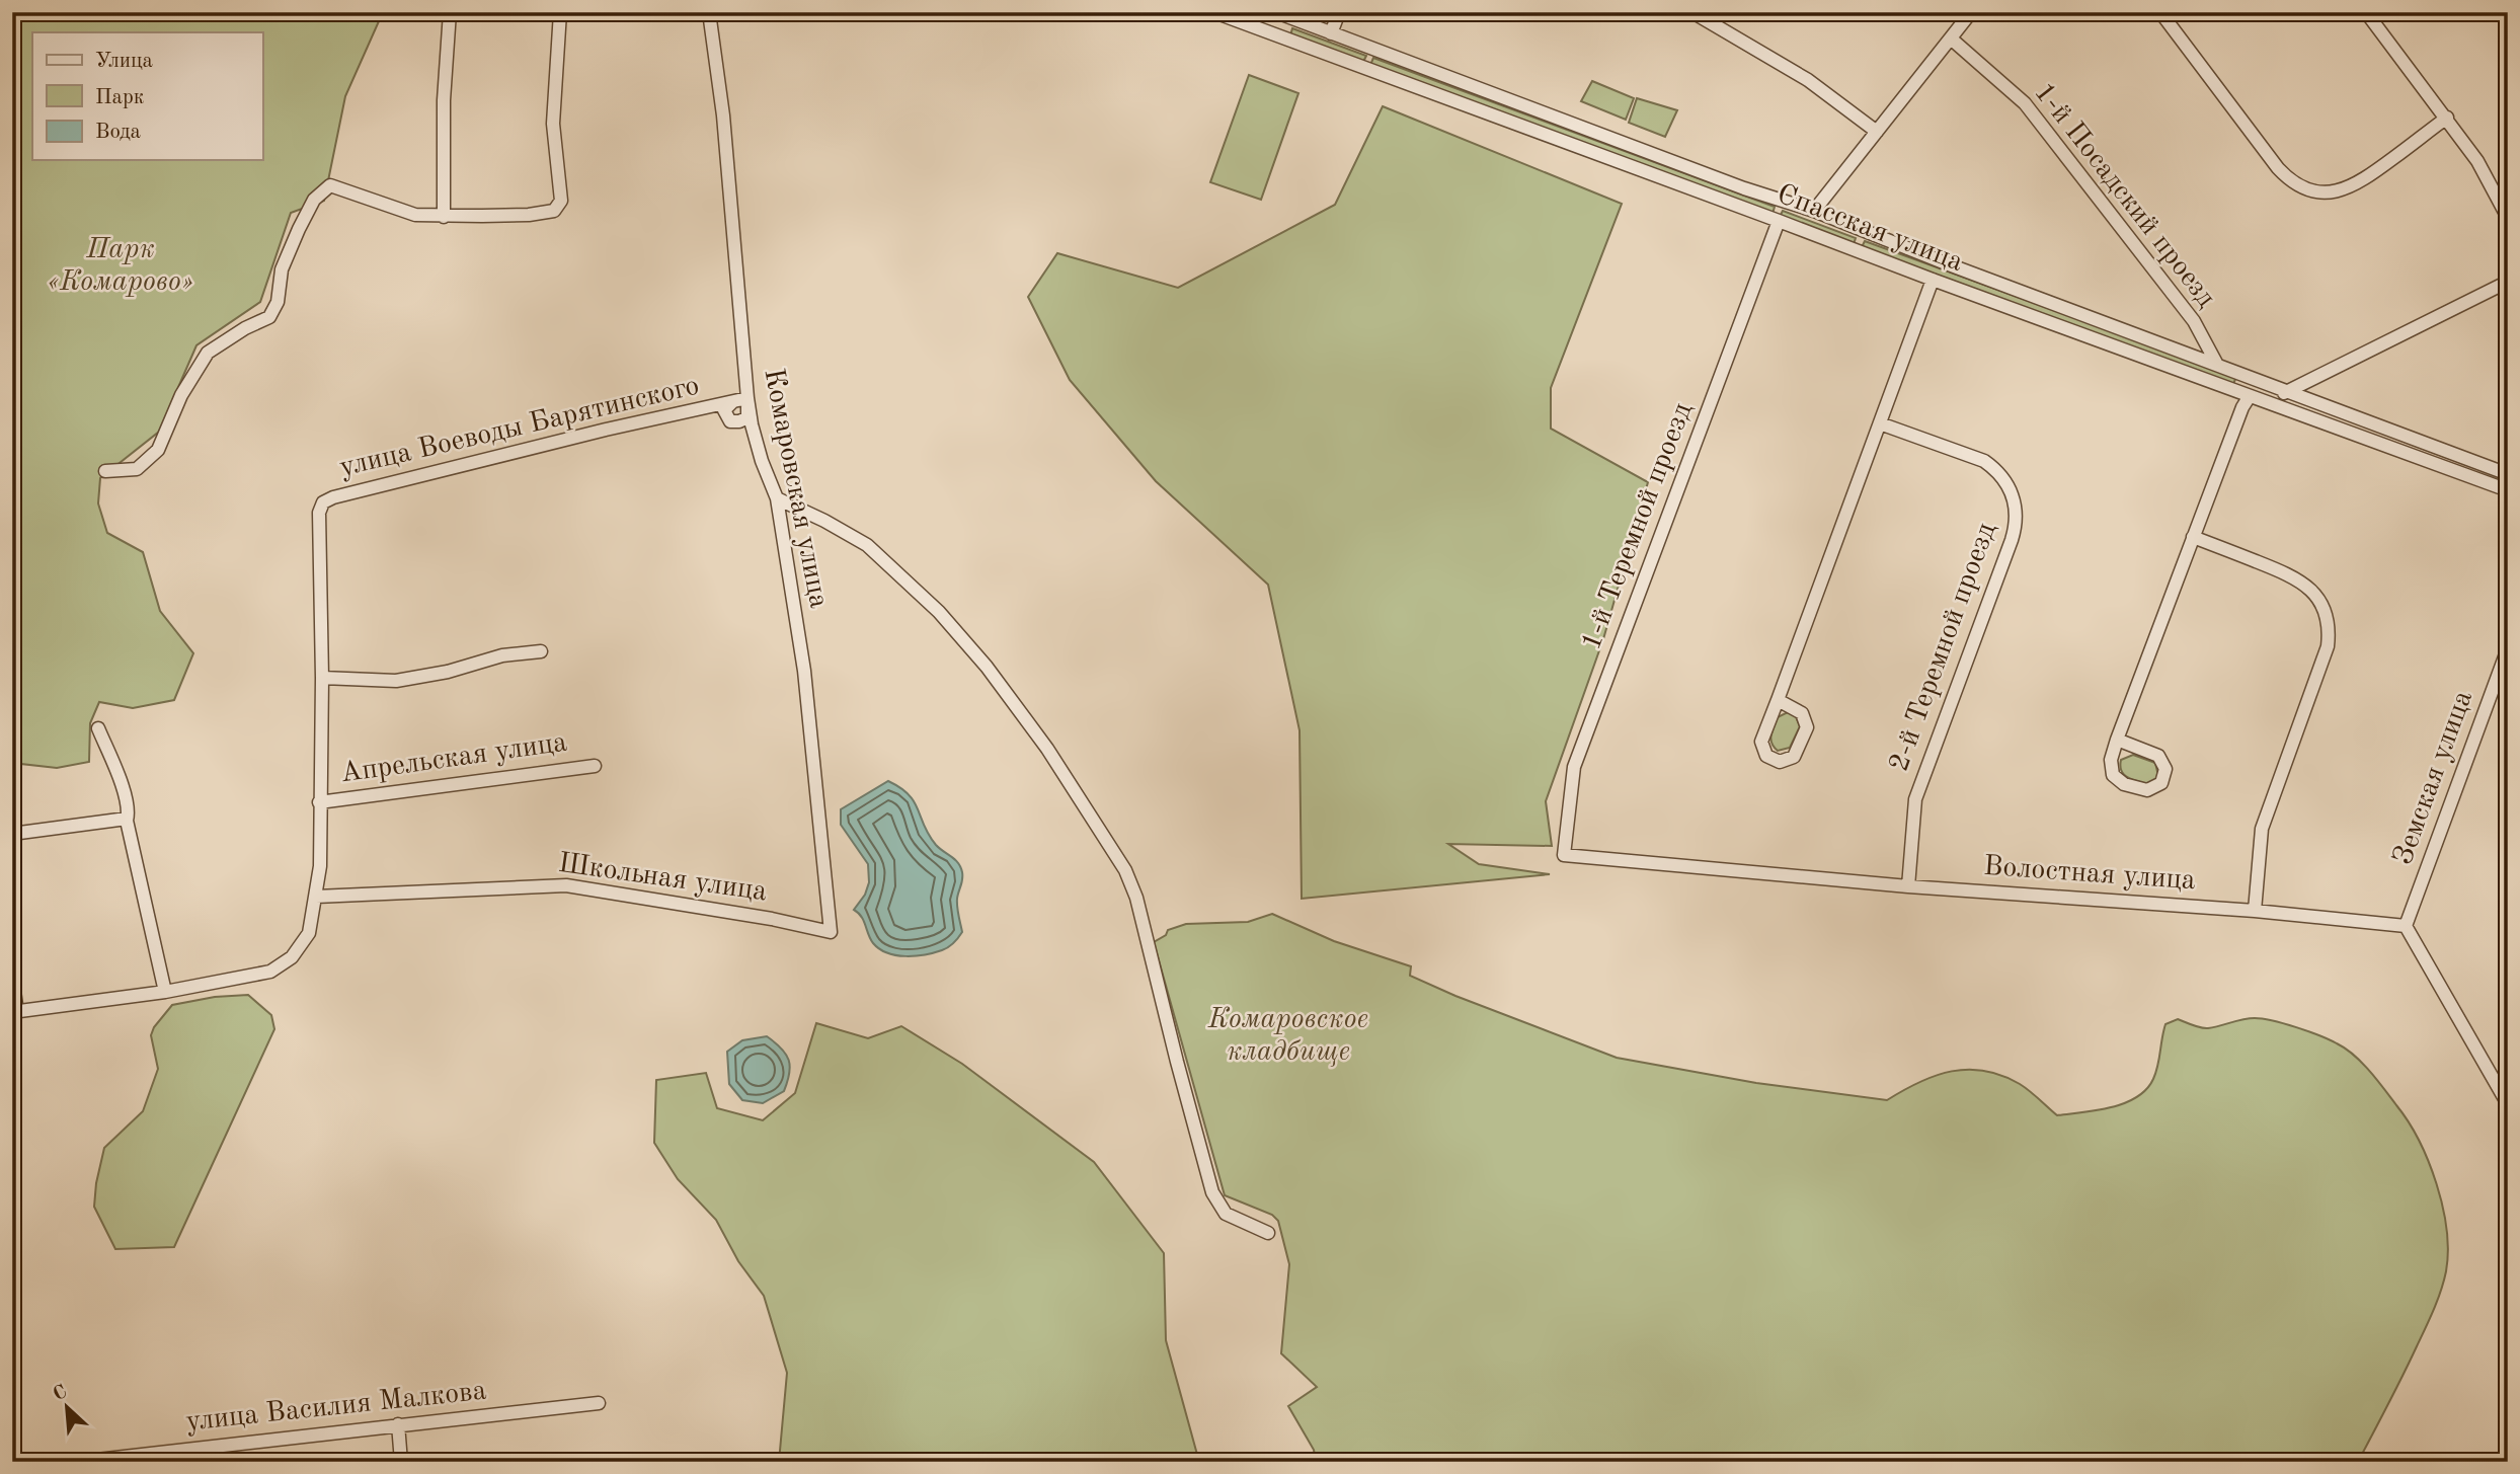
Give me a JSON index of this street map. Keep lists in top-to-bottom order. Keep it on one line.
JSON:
{"streets":{"street":["1-й Посадский проезд","Спасская улица","улица Воеводы Барятинского","Комаровская улица","1-й Теремной проезд","2-й Теремной проезд","Апрельская улица","Земская улица","Волостная улица","Школьная улица","улица Василия Малкова"]},"crossings":[["1-й Посадский проезд","Спасская улица"],["Спасская улица","1-й Теремной проезд"],["улица Воеводы Барятинского","Комаровская улица"],["улица Воеводы Барятинского","Апрельская улица"],["улица Воеводы Барятинского","Школьная улица"],["Комаровская улица","Школьная улица"],["1-й Теремной проезд","Волостная улица"],["2-й Теремной проезд","Волостная улица"],["Земская улица","Волостная улица"]],"parks":["Парк «Комарово»","Комаровское кладбище"],"legend":["Улица","Парк","Вода"],"north":"top left"}
